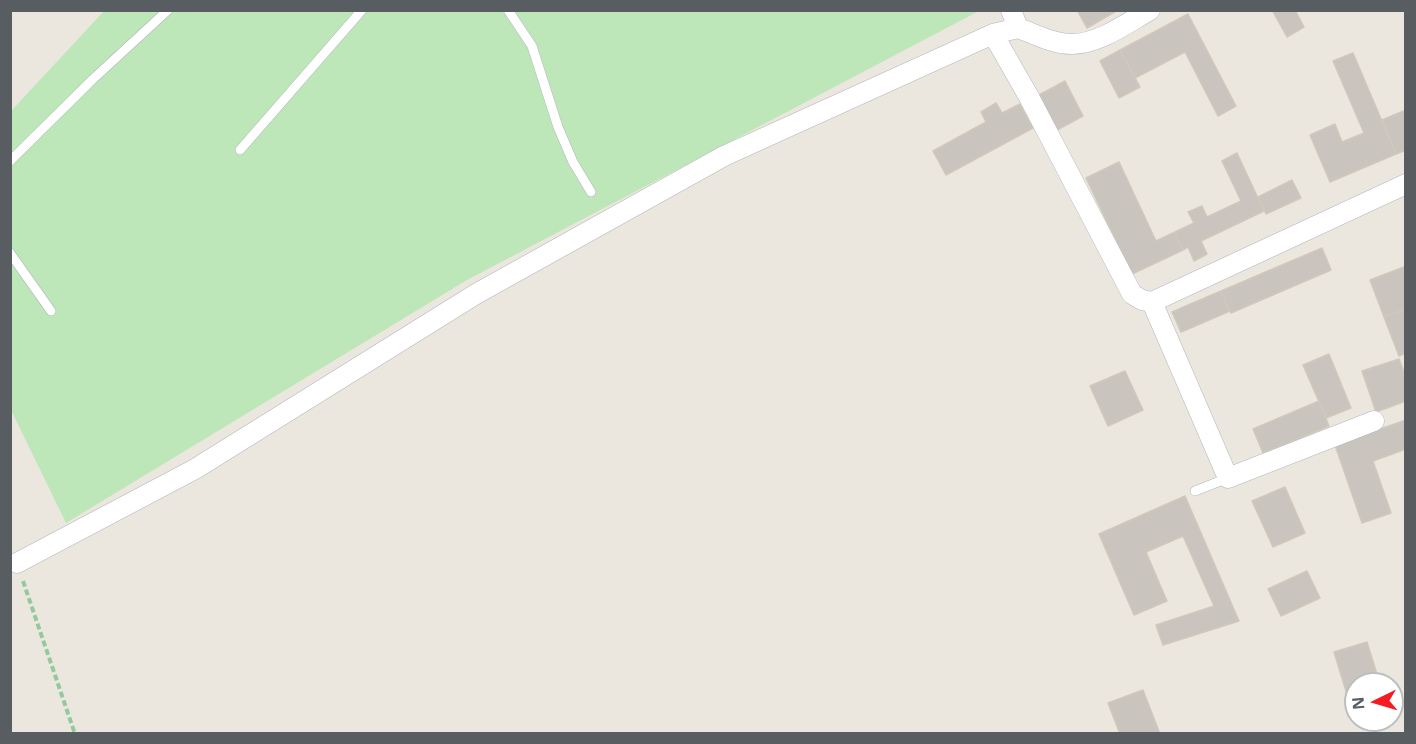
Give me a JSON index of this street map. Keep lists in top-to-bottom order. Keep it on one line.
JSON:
{"north":"left"}
